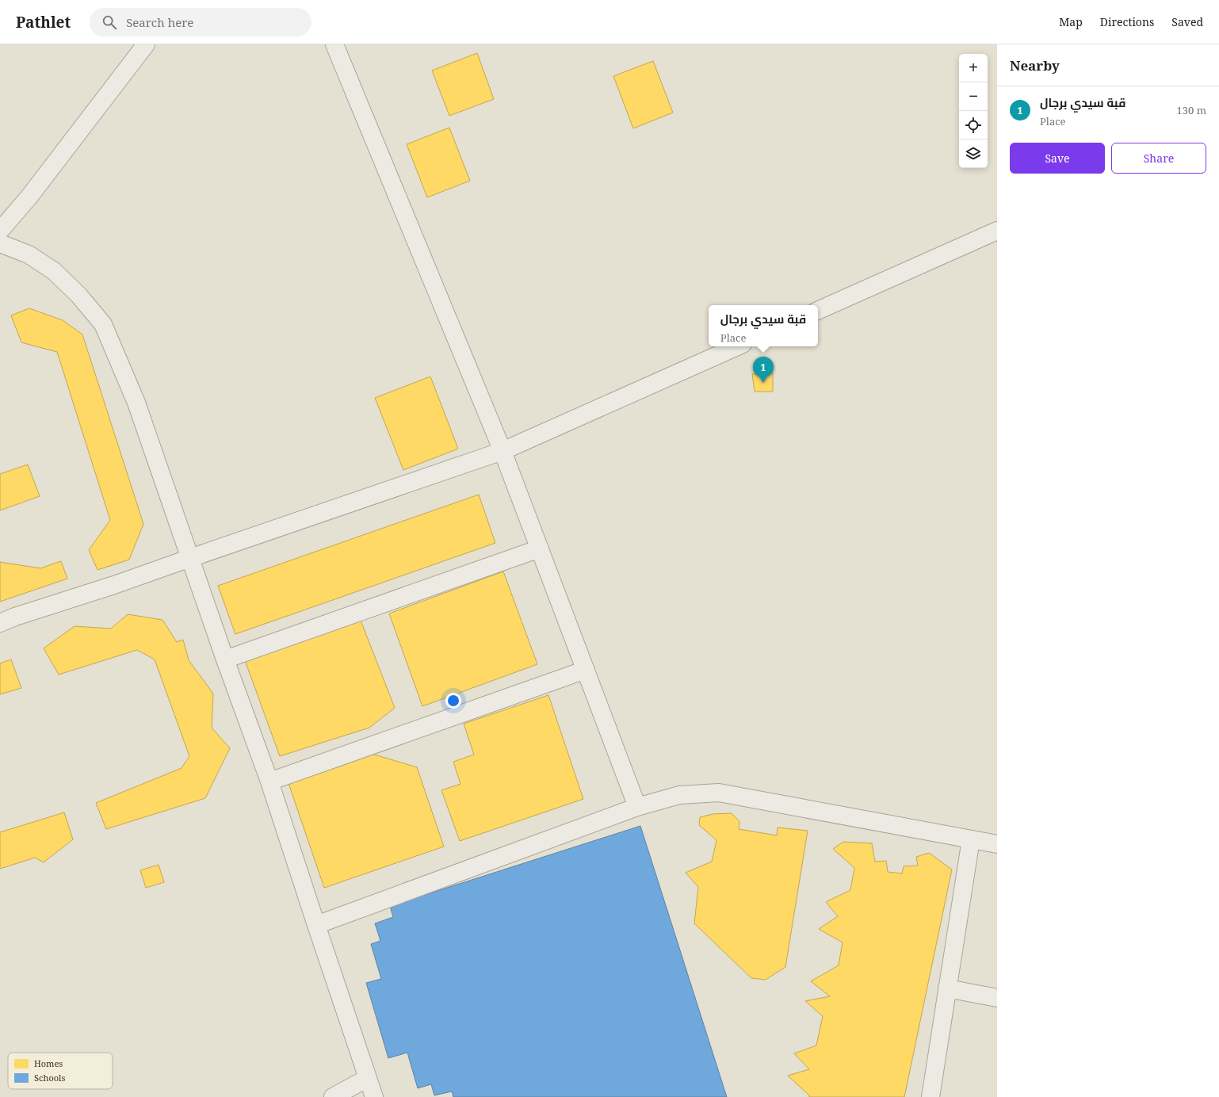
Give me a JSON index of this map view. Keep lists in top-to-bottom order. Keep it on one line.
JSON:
{"legend":["Homes","Schools"],"page":{"header":"Pathlet","search":"Search here","nav":["Map","Directions","Saved"],"heading":"Nearby","map_buttons":["+","−"],"list":[{"mark":"1","name":"قبة سيدي برجال","note":"Place","value":"130 m"}],"buttons":["Save","Share"],"popup":["قبة سيدي برجال","Place"],"pins":"1"}}
